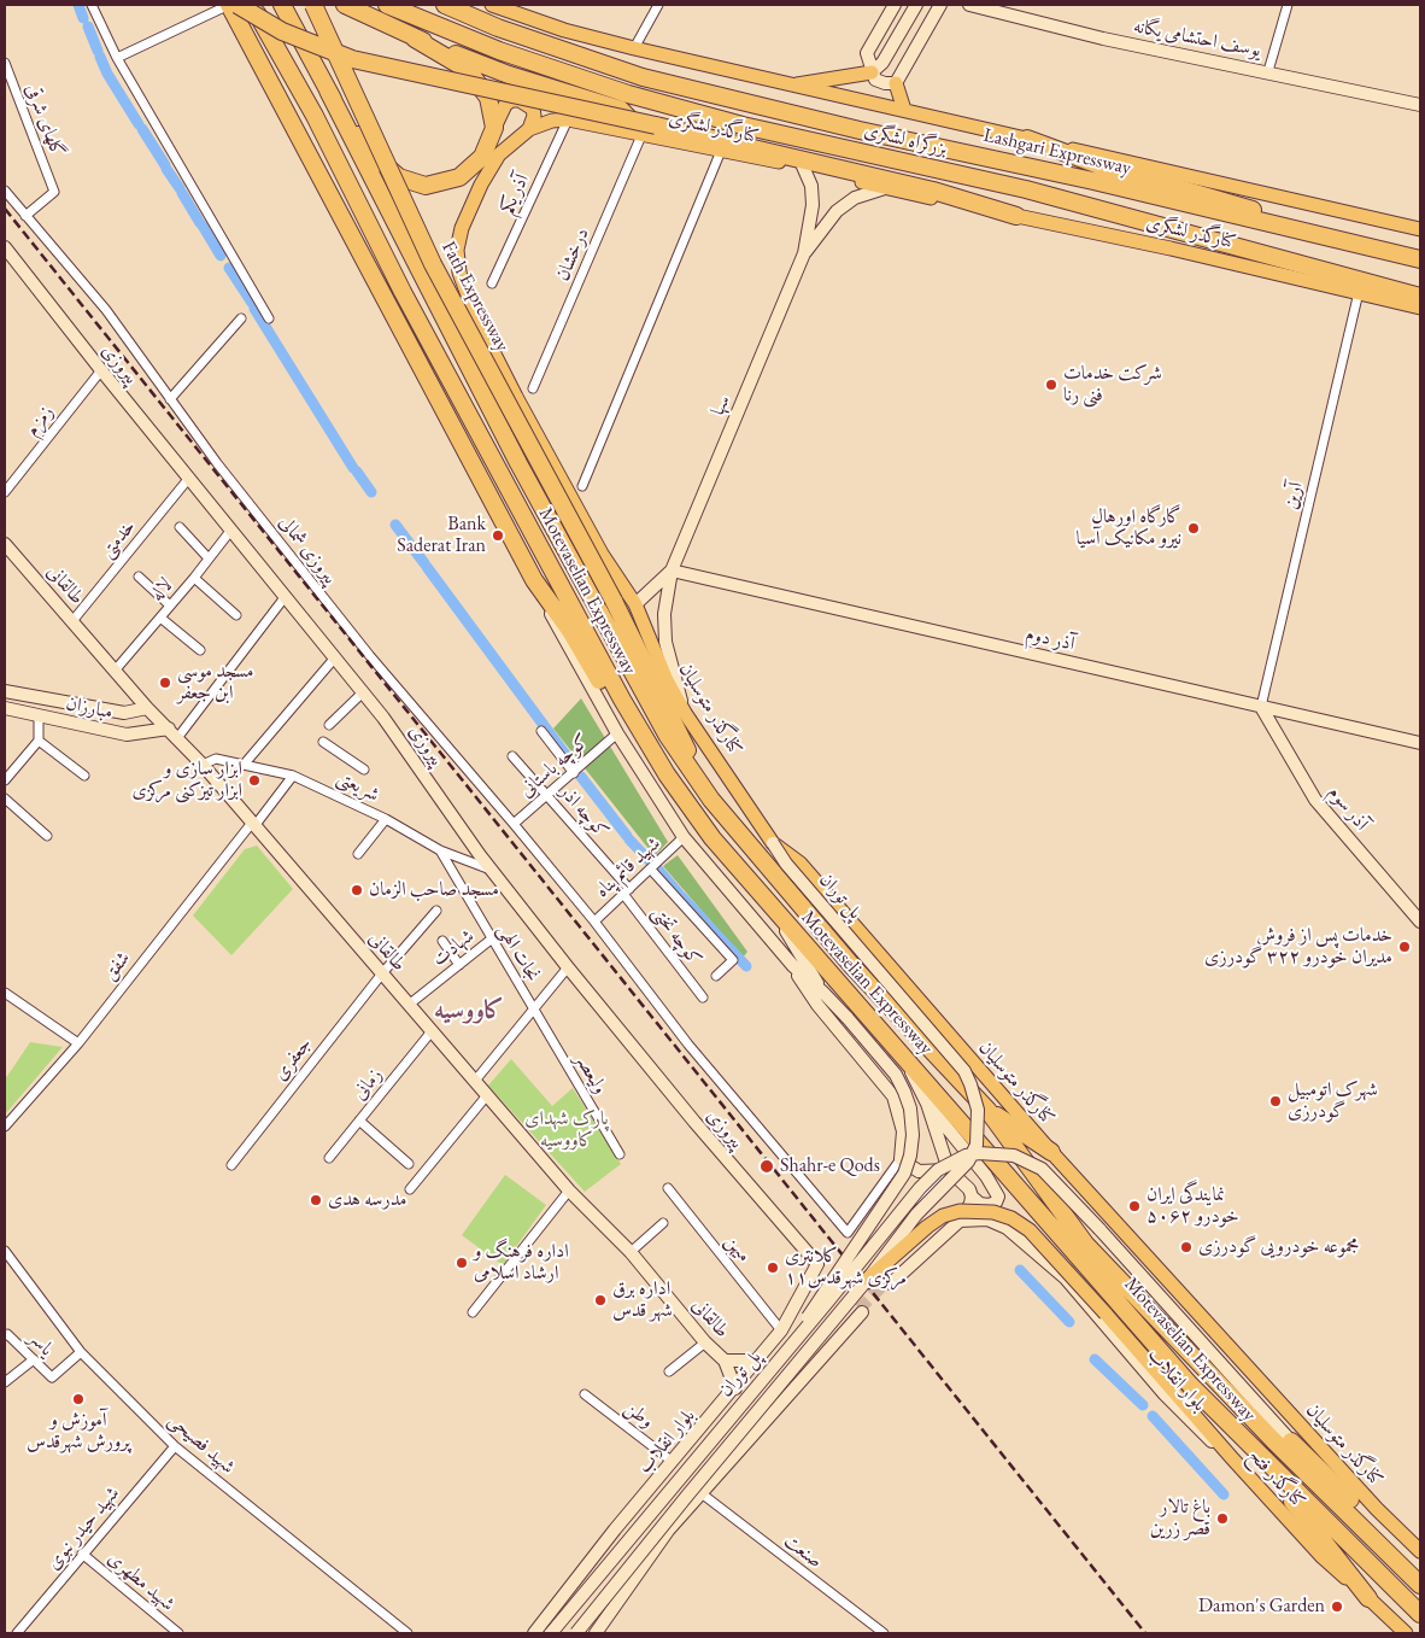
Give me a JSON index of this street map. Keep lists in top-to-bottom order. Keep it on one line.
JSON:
{"streets":{"highway":["بزرگراه لشگری","Lashgari Expressway","Fath Expressway","Motevaselian Expressway"],"main road":["کنارگذر لشگری","کنارگذر متوسلیان","پل توران","کنارگذر فتح"],"street":["یوسف احتشامی یگانه","گلهای شرقی","آذر یکم","درخشان","پیروزی","سها","زمزم","آرین","خدمتی","پیروزی شمالی","طالقانی","لاله","آذر دوم","مبارزان","کوچه باستانی","شریعتی","آذر سوم","کوچه اذر","شهید قائم پناه","کوچه تختی","شهادت","نجات الهی","شفق","جعفری","ولیعصر","زمانی","میهن","یاسر","بلوار انقلاب","وطن","شهید فصیحی","شهید حیدر نبوی","صنعت","شهید مطهری"]},"crossings":[["گلهای شرقی","پیروزی شمالی"],["کنارگذر لشگری","آذر یکم"],["کنارگذر لشگری","درخشان"],["کنارگذر لشگری","سها"],["کنارگذر لشگری","آرین"],["کنارگذر لشگری","کنارگذر متوسلیان"],["Fath Expressway","Motevaselian Expressway"],["پیروزی","زمزم"],["پیروزی","خدمتی"],["پیروزی","لاله"],["پیروزی","شریعتی"],["پیروزی","بلوار انقلاب"],["سها","آذر دوم"],["سها","کنارگذر متوسلیان"],["آرین","آذر دوم"],["آرین","آذر سوم"],["خدمتی","طالقانی"],["پیروزی شمالی","کوچه باستانی"],["پیروزی شمالی","شهید قائم پناه"],["طالقانی","لاله"],["طالقانی","مبارزان"],["طالقانی","شریعتی"],["طالقانی","شهادت"],["طالقانی","شفق"],["طالقانی","جعفری"],["طالقانی","زمانی"],["طالقانی","بلوار انقلاب"],["آذر دوم","آذر سوم"],["کنارگذر متوسلیان","پل توران"],["کوچه باستانی","کوچه اذر"],["شریعتی","نجات الهی"],["شریعتی","شفق"],["کوچه اذر","شهید قائم پناه"],["کوچه اذر","کوچه تختی"],["شهید قائم پناه","کوچه تختی"],["پل توران","کنارگذر فتح"],["شهادت","نجات الهی"],["نجات الهی","ولیعصر"],["میهن","بلوار انقلاب"],["یاسر","شهید فصیحی"],["بلوار انقلاب","وطن"],["بلوار انقلاب","کنارگذر فتح"],["شهید فصیحی","شهید حیدر نبوی"],["شهید حیدر نبوی","شهید مطهری"]],"districts":["کاووسیه"],"parks":["پارک شهدای کاووسیه"],"places":["شرکت خدمات فنی رنا","گارگاه اورهال نیرو مکانیک آسیا","Bank Saderat Iran","مسجد موسی ابن جعفر","ابزار سازی و ابزار تیزکنی مرکزی","مسجد صاحب الزمان","خدمات پس از فروش مدیران خودرو ۳۲۲ گودرزی","شهرک اتومبیل گودرزی","Shahr-e Qods","مدرسه هدی","نمایندگی ایران خودرو ۵۰۶۲","مجموعه خودرویی گودرزی","اداره فرهنگ و ارشاد اسلامی","کلانتری ۱۱مرکزی شهرقدس","اداره برق شهر قدس","آموزش و پرورش شهرقدس","باغ تالار قصر زرین","Damon's Garden"]}
